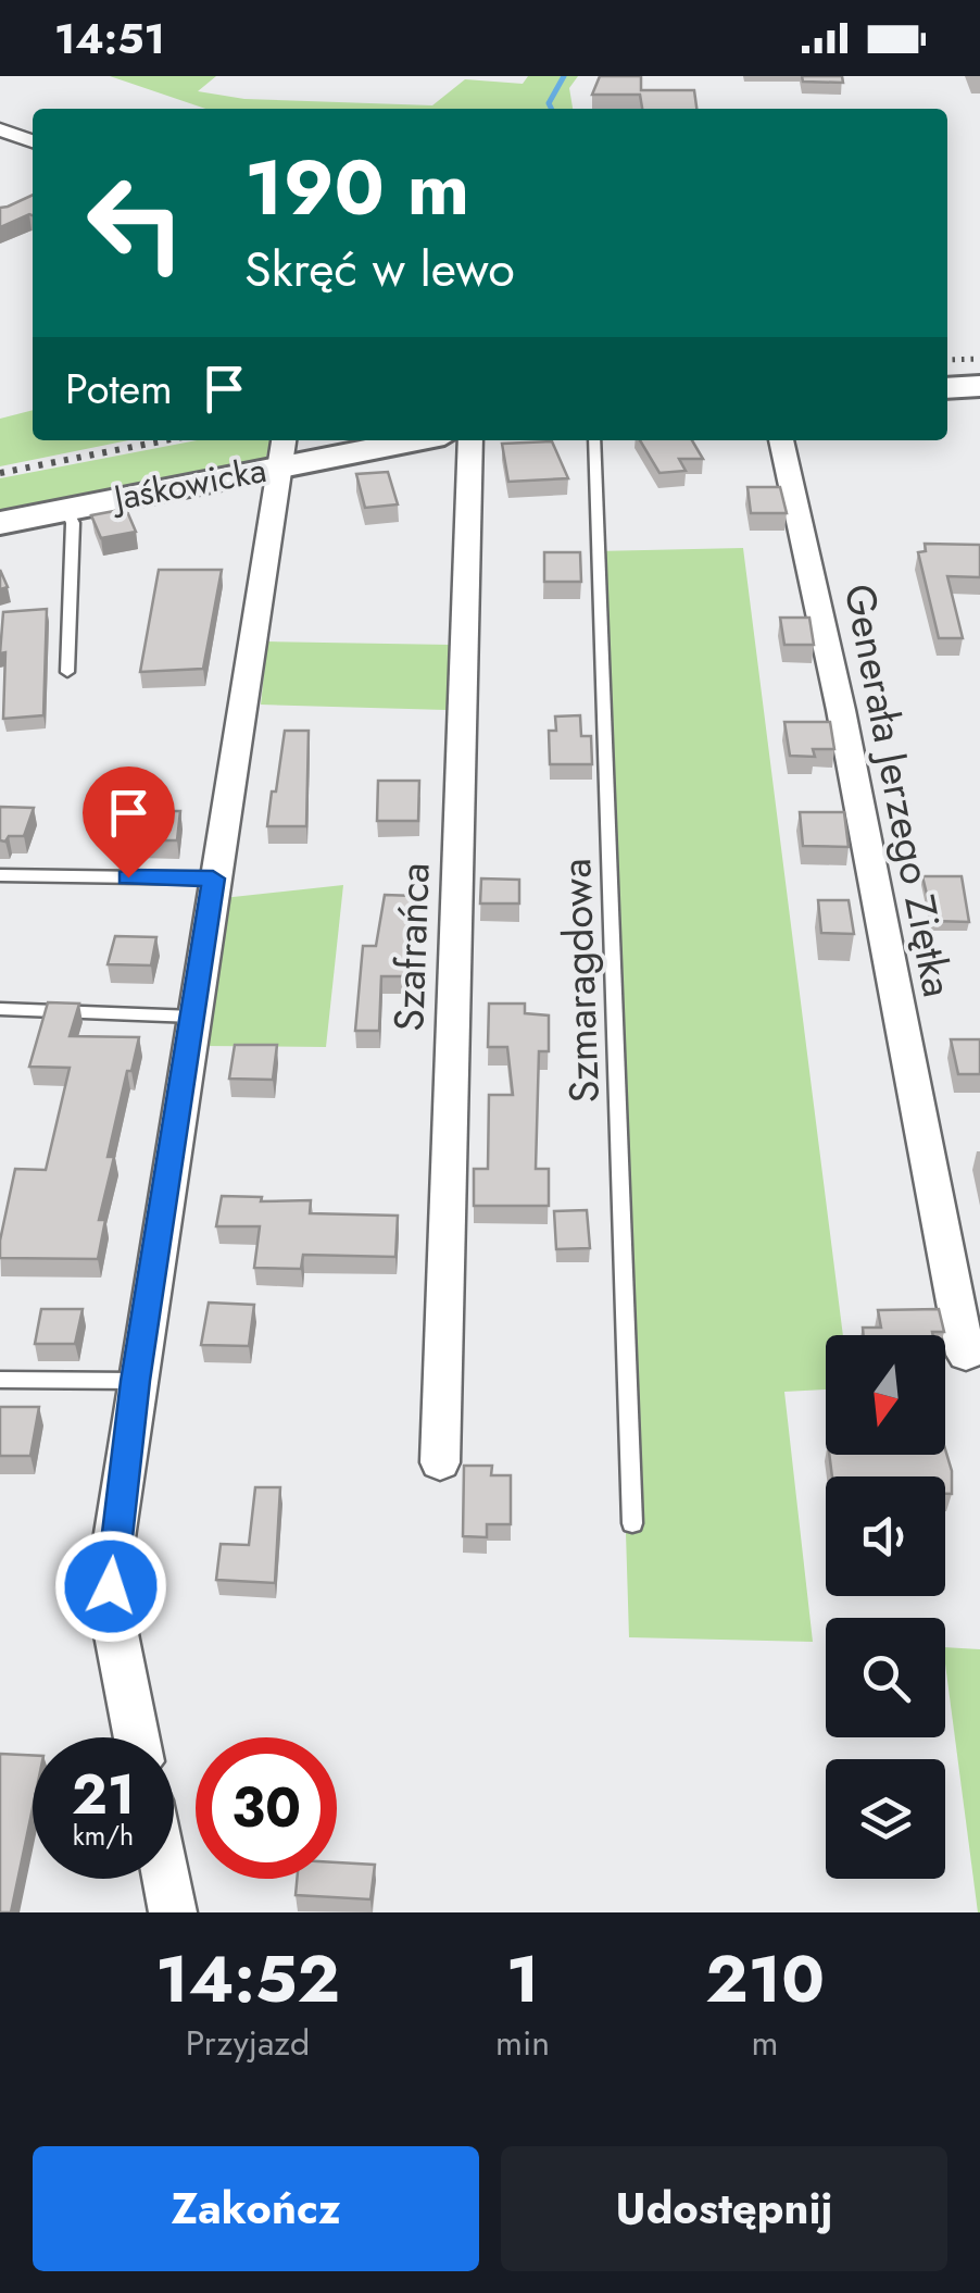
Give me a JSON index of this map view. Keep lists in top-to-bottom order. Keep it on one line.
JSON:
{"streets":{"street":["Jaśkowicka","Generała Jerzego Ziętka","Szafrańca"],"lane":["Szmaragdowa"]},"north":"bottom","page":{"status":"14:51","turn":["190 m","Skręć w lewo"],"then":"Potem","speed":"21 km/h","limit":"30","eta":["14:52","Przyjazd","1","min","210","m"],"buttons":["Zakończ","Udostępnij"]}}
